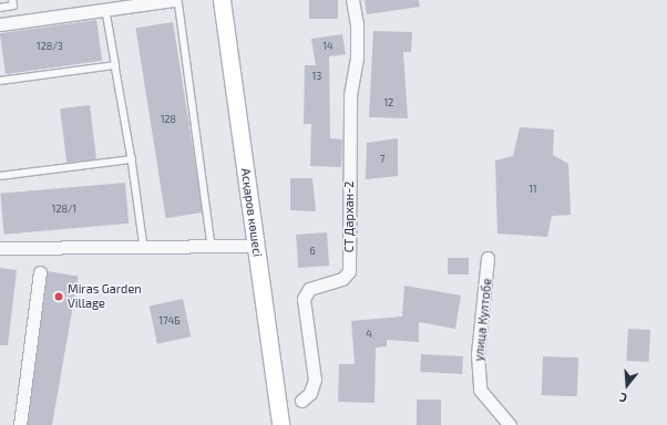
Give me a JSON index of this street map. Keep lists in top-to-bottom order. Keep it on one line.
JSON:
{"streets":{"street":["Асқаров көшесі","СТ Дархан-2","улица Култобе"]},"places":["Miras Garden Village"],"house_numbers":["128/3","14","13","12","128","7","11","128/1","6","174Б","4"],"north":"bottom"}
